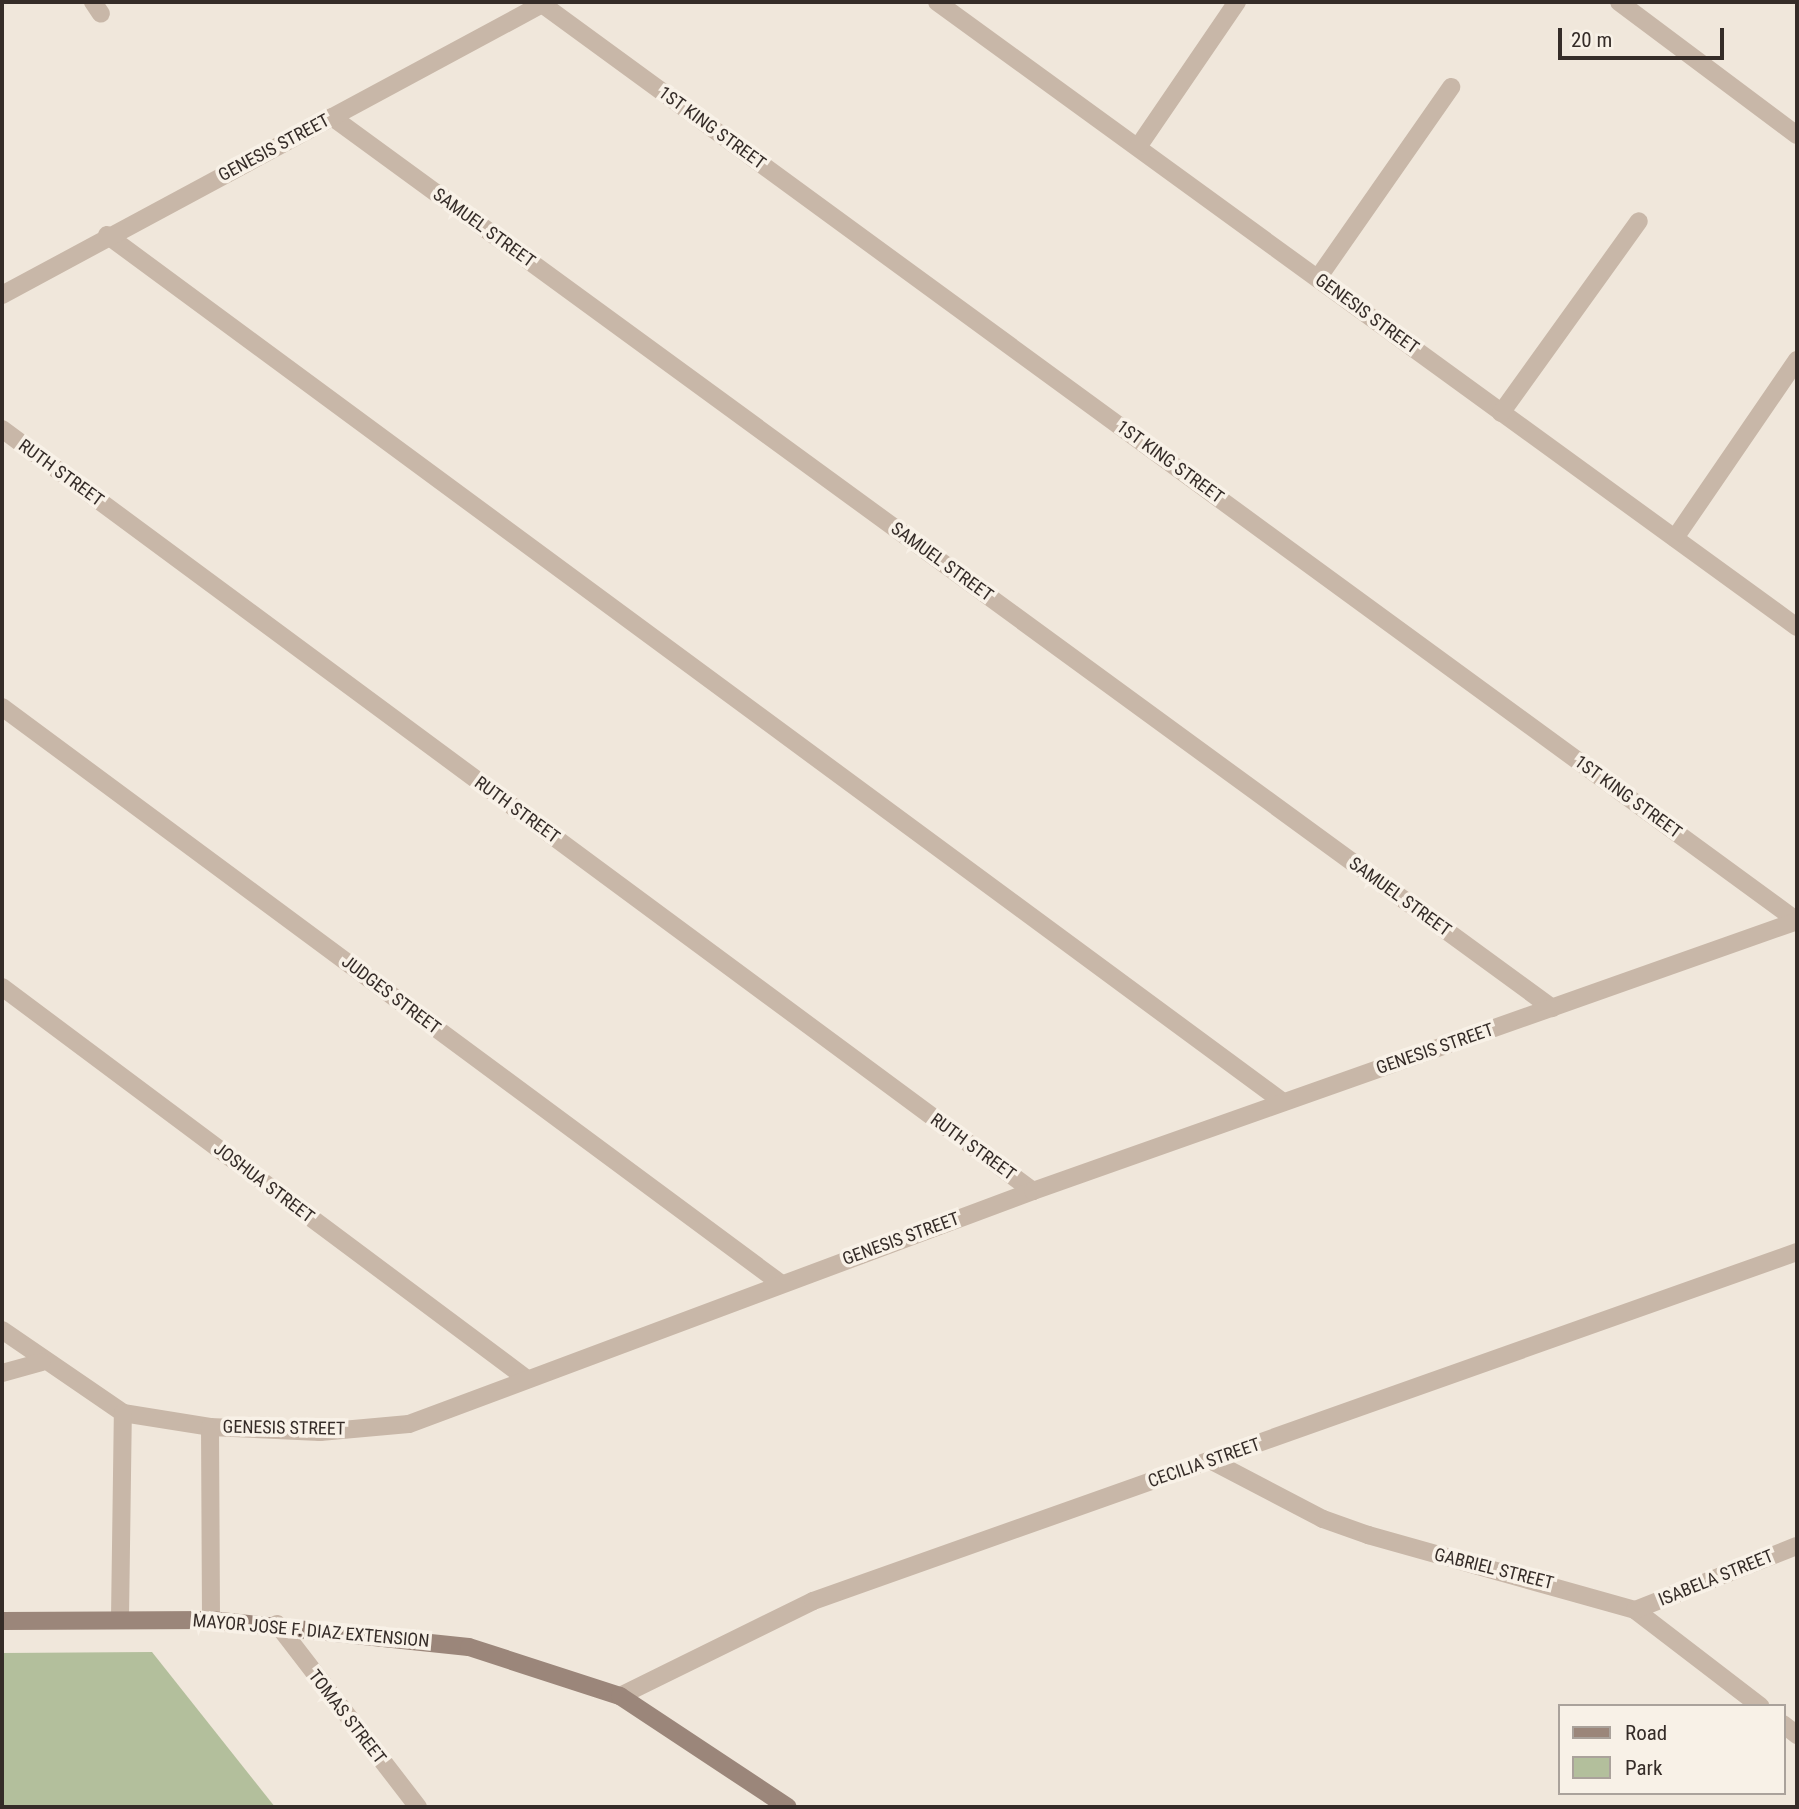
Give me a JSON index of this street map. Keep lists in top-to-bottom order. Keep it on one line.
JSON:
{"streets":{"street":["1ST KING STREET","GENESIS STREET","SAMUEL STREET","RUTH STREET","JUDGES STREET","JOSHUA STREET","CECILIA STREET","GABRIEL STREET","ISABELA STREET","MAYOR JOSE F. DIAZ EXTENSION","TOMAS STREET"]},"crossings":[["1ST KING STREET","GENESIS STREET"],["GENESIS STREET","SAMUEL STREET"],["GENESIS STREET","RUTH STREET"],["GENESIS STREET","JUDGES STREET"],["GENESIS STREET","JOSHUA STREET"],["CECILIA STREET","GABRIEL STREET"],["CECILIA STREET","MAYOR JOSE F. DIAZ EXTENSION"],["GABRIEL STREET","ISABELA STREET"],["MAYOR JOSE F. DIAZ EXTENSION","TOMAS STREET"]],"legend":["Road","Park"],"scale_bar":"20 m"}
